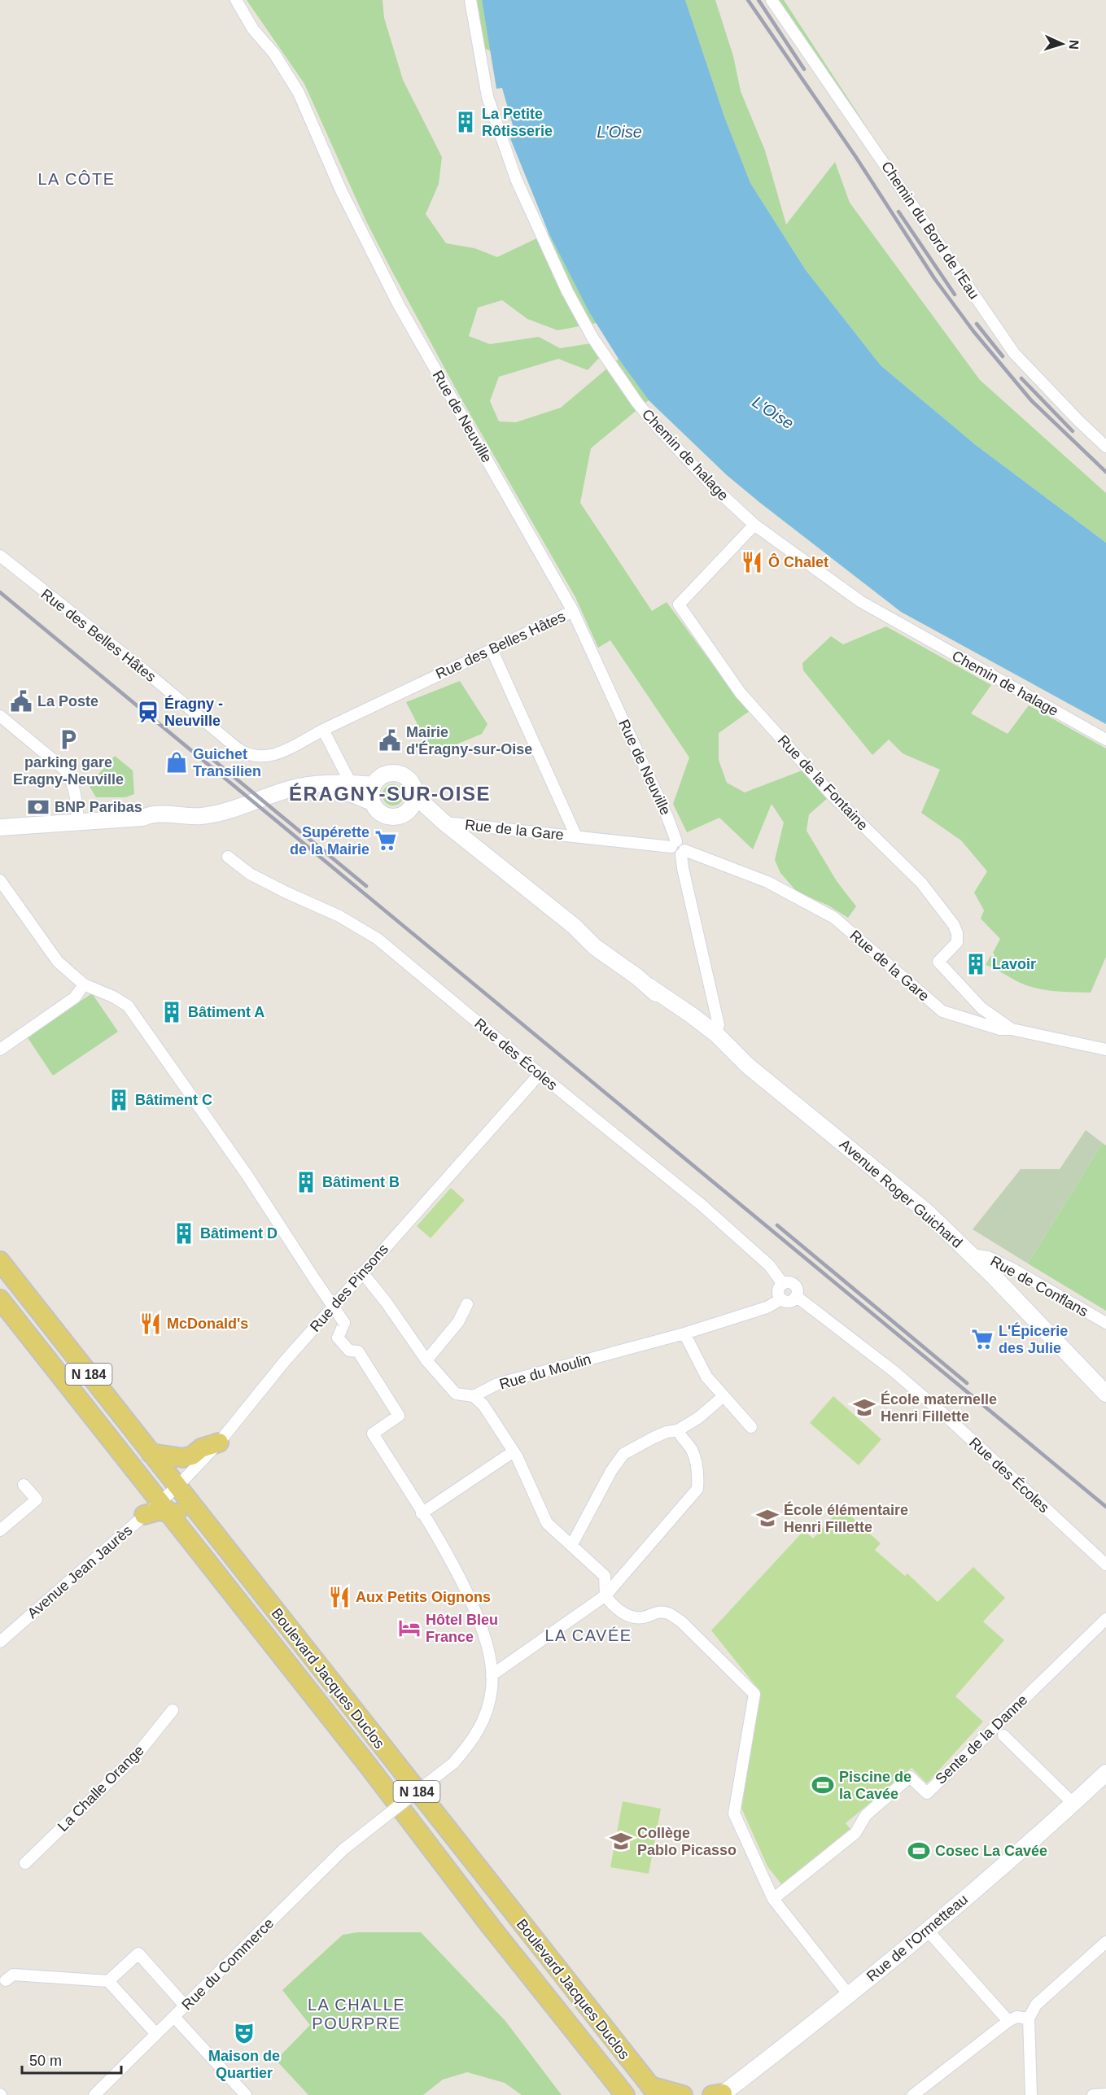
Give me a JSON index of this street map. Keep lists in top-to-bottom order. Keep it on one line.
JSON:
{"streets":{"main road":["Avenue Roger Guichard","N 184","Boulevard Jacques Duclos","Rue de l'Ormetteau"],"street":["Chemin du Bord de l'Eau","Rue de Neuville","Chemin de halage","Rue des Belles Hâtes","Rue de la Fontaine","Rue de la Gare","Rue des Écoles","Rue de Conflans","Rue des Pinsons","Rue du Moulin","Avenue Jean Jaurès","Sente de la Danne","La Challe Orange","Rue du Commerce"]},"crossings":[["Rue de Neuville","Rue des Belles Hâtes"],["Rue de Neuville","Rue de la Gare"],["Chemin de halage","Rue de la Fontaine"],["Rue de la Fontaine","Rue de la Gare"],["Rue de la Gare","Avenue Roger Guichard"],["Rue des Écoles","Rue des Pinsons"],["Rue des Écoles","Rue du Moulin"],["Avenue Roger Guichard","Rue de Conflans"],["Rue des Pinsons","N 184"],["Rue des Pinsons","Boulevard Jacques Duclos"],["N 184","Boulevard Jacques Duclos"],["Sente de la Danne","Rue de l'Ormetteau"]],"districts":["LA CÔTE","ÉRAGNY-SUR-OISE","LA CAVÉE","LA CHALLE POURPRE"],"water":["L’Oise","L'Oise"],"places":{"building":["La Petite Rôtisserie","Lavoir","Bâtiment A","Bâtiment C","Bâtiment B","Bâtiment D"],"restaurant":["Ô Chalet","McDonald's","Aux Petits Oignons"],"public building":["La Poste","Mairie d'Éragny-sur-Oise"],"station":["Éragny - Neuville"],"parking":["parking gare Eragny-Neuville"],"shop":["Guichet Transilien"],"bank":["BNP Paribas"],"supermarket":["Supérette de la Mairie","L'Épicerie des Julie"],"school or university":["École maternelle Henri Fillette","École élémentaire Henri Fillette","Collège Pablo Picasso"],"hotel":["Hôtel Bleu France"],"sports":["Piscine de la Cavée","Cosec La Cavée"],"theatre":["Maison de Quartier"]},"scale_bar":"50 m","north":"right"}
